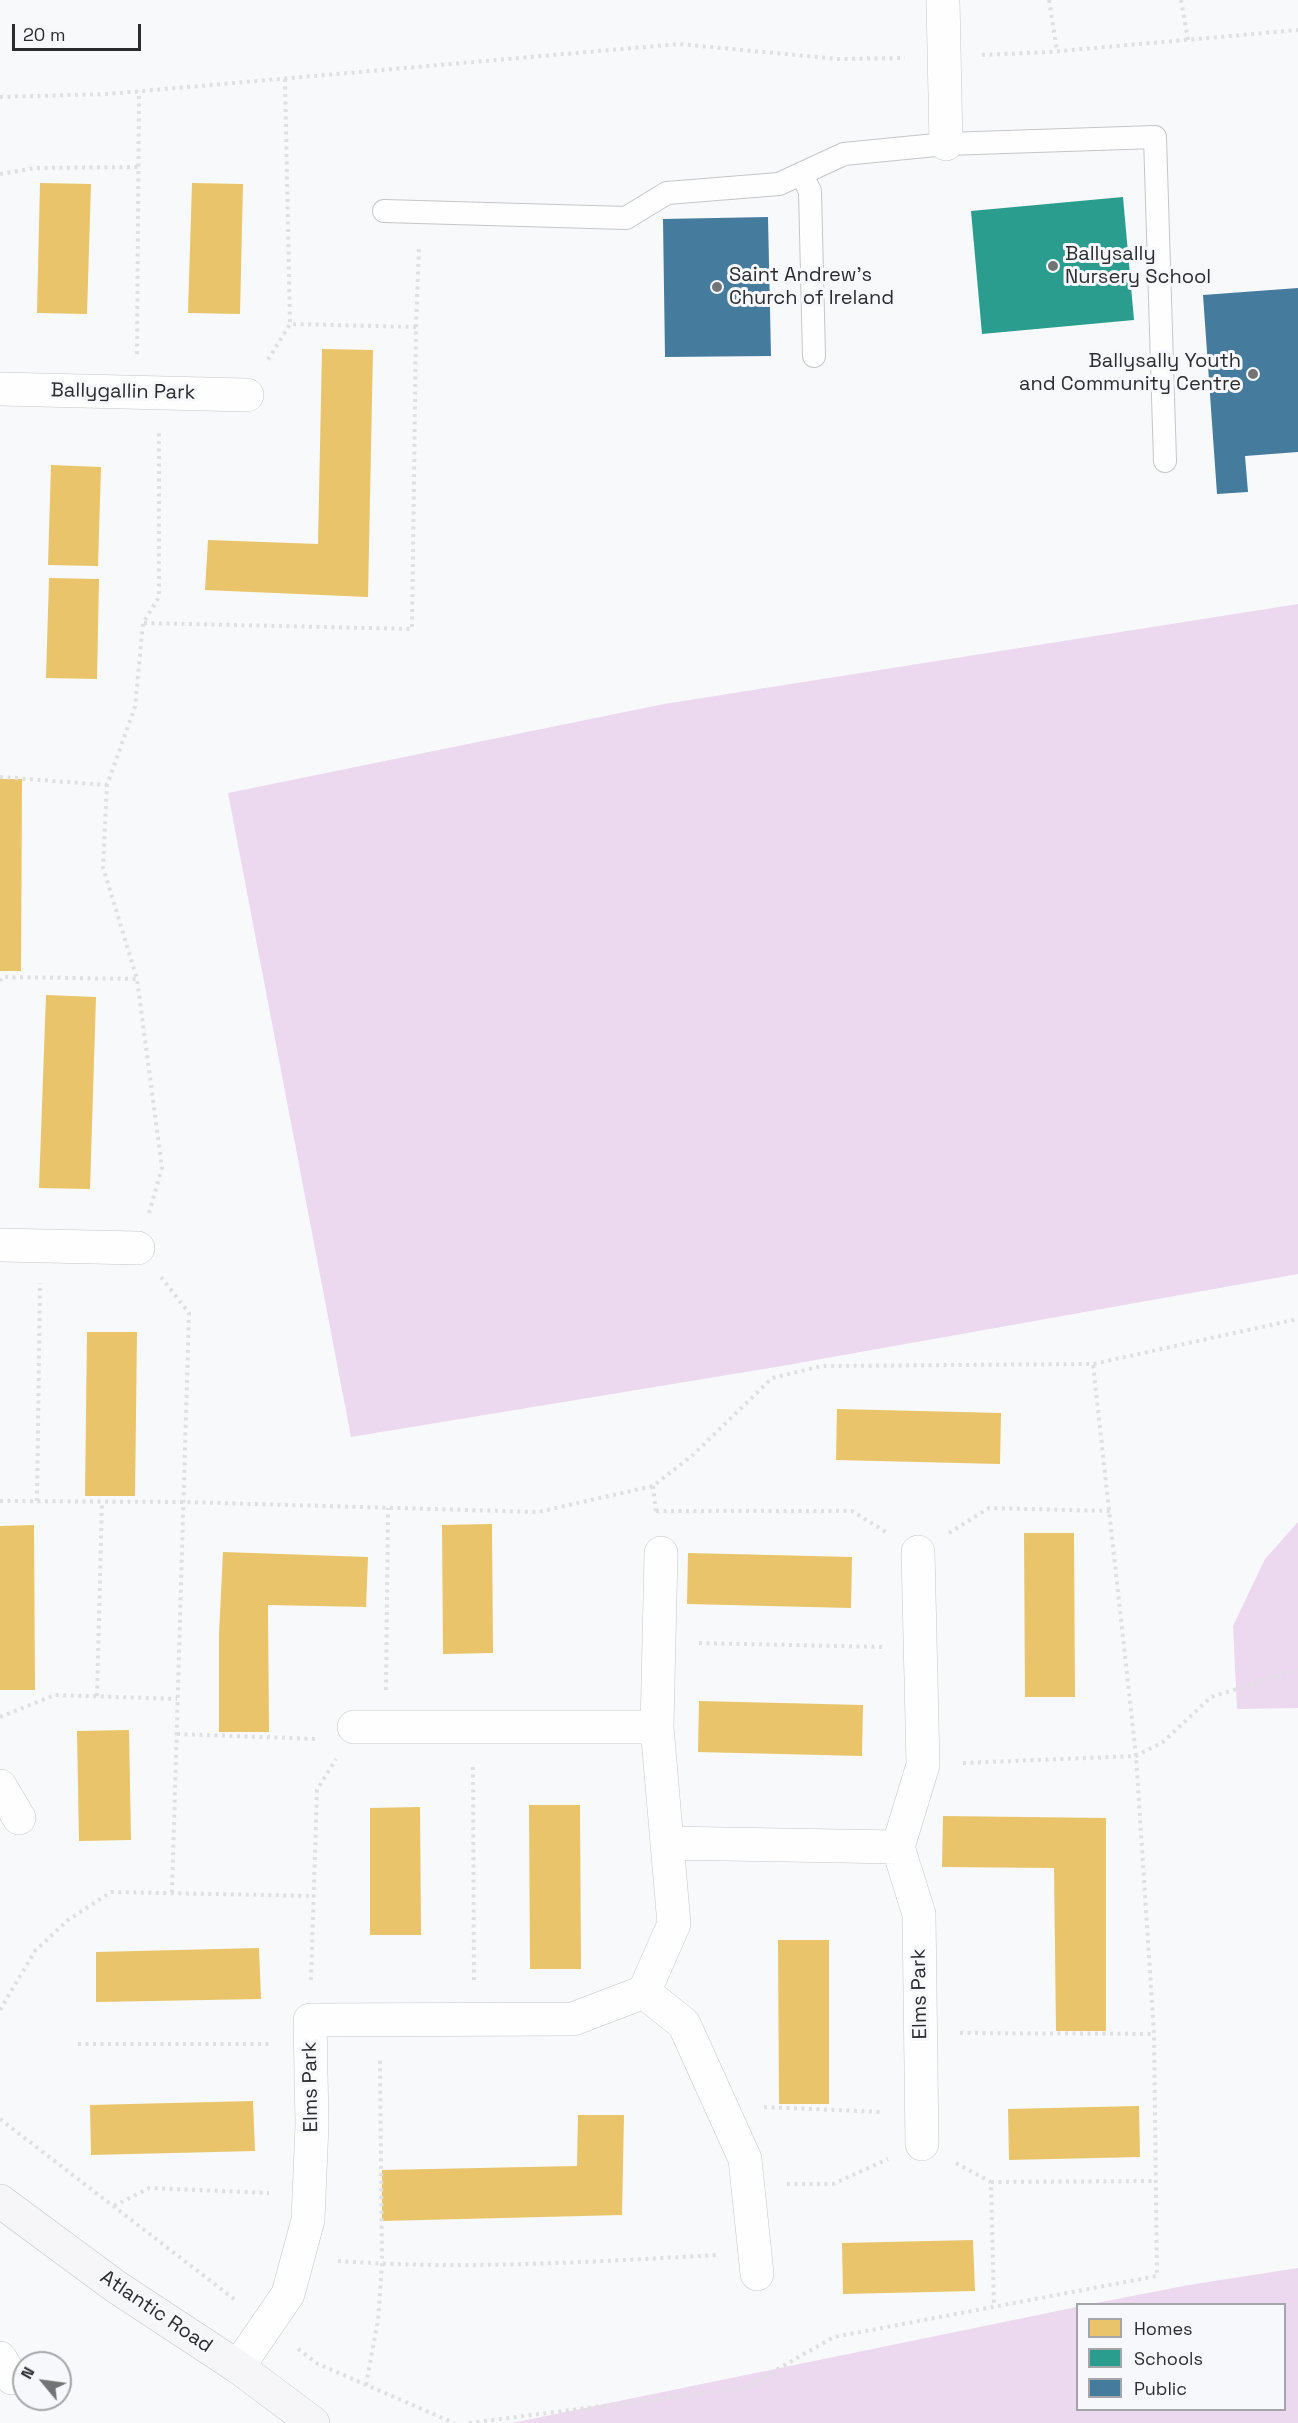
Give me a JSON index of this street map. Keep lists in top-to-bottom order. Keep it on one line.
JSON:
{"streets":{"main road":["Atlantic Road"],"street":["Ballygallin Park","Elms Park"]},"crossings":[["Elms Park","Atlantic Road"]],"places":["Ballysally Nursery School","Saint Andrew's Church of Ireland","Ballysally Youth and Community Centre"],"legend":["Homes","Schools","Public"],"scale_bar":"20 m","north":"top left"}
